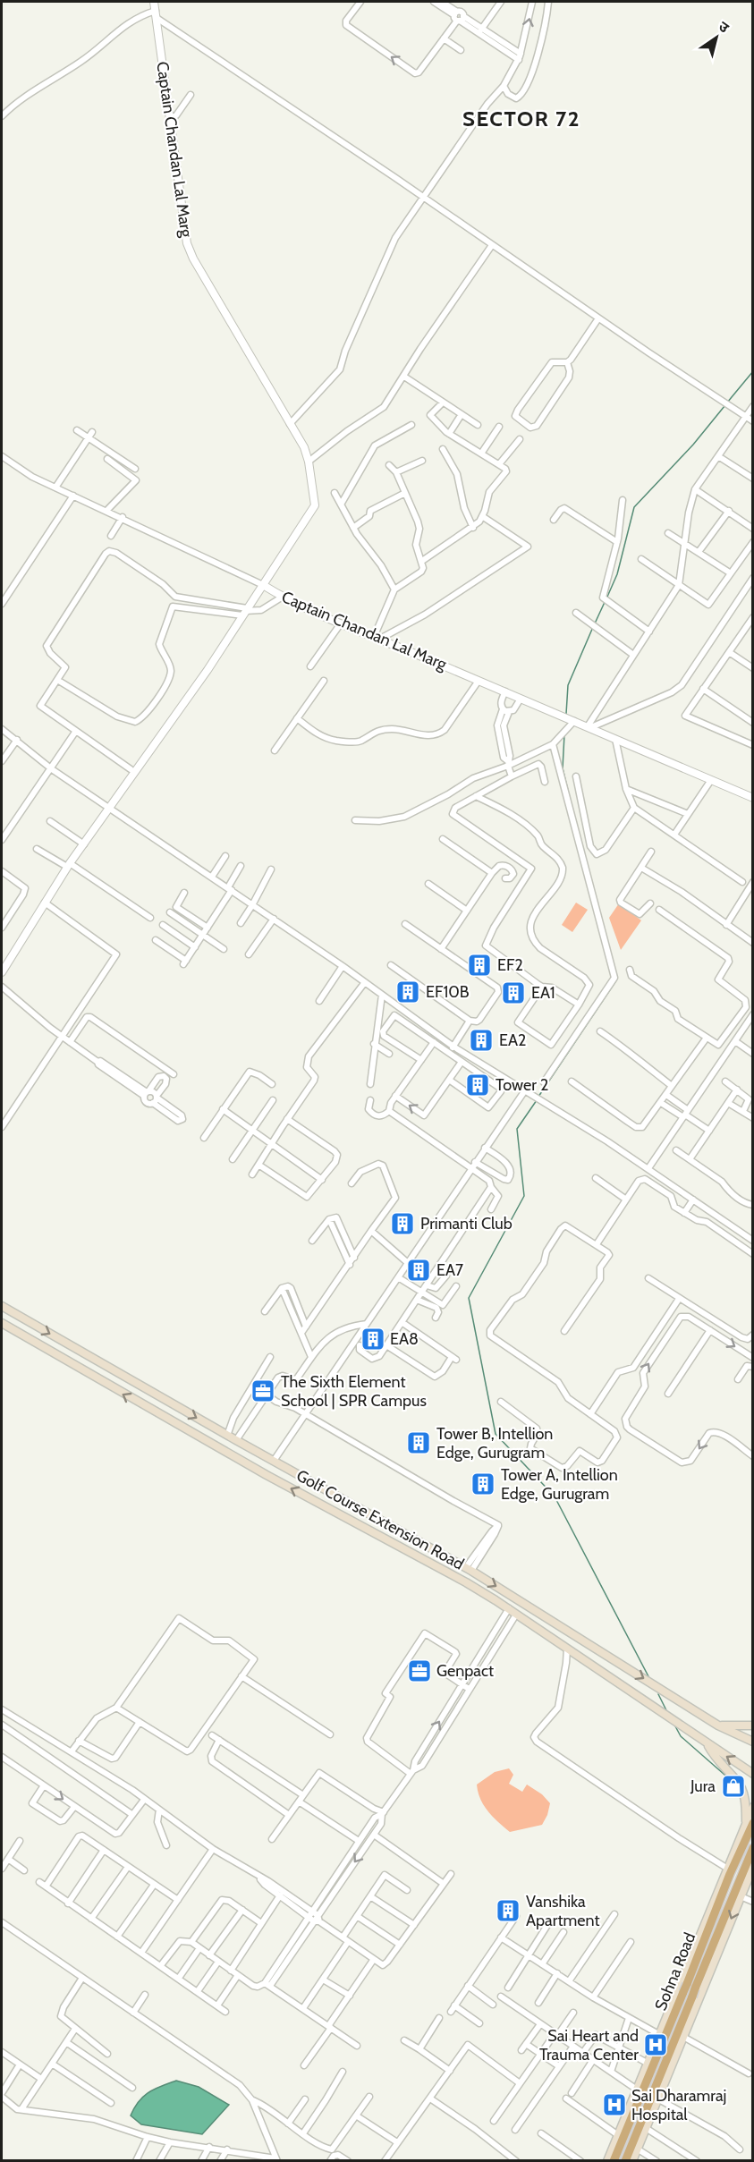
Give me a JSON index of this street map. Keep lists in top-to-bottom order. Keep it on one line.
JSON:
{"streets":{"highway":["Sohna Road"],"main road":["Golf Course Extension Road"],"street":["Captain Chandan Lal Marg"]},"districts":["SECTOR 72"],"places":{"building":["EF2","EF10B","EA1","EA2","Tower 2","Primanti Club","EA7","EA8","Tower B, Intellion Edge, Gurugram","Tower A, Intellion Edge, Gurugram","Vanshika Apartment"],"office":["The Sixth Element School | SPR Campus","Genpact"],"shop":["Jura"],"hospital":["Sai Heart and Trauma Center","Sai Dharamraj Hospital"]},"north":"top right"}
